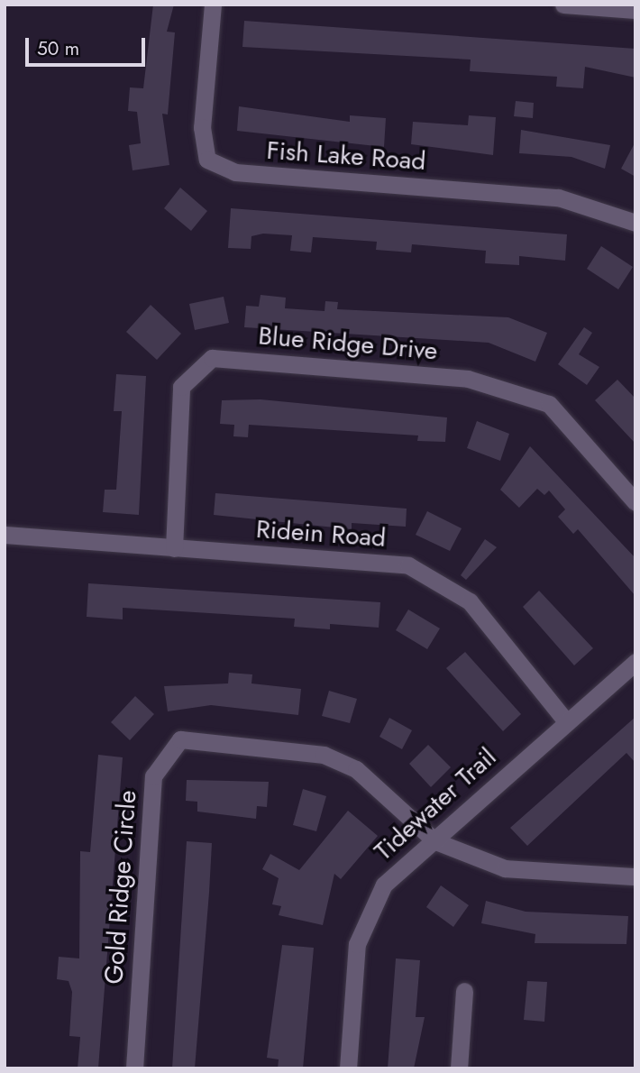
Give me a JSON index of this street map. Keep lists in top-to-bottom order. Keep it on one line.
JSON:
{"streets":{"street":["Fish Lake Road","Blue Ridge Drive","Ridein Road","Tidewater Trail","Gold Ridge Circle"]},"crossings":[["Blue Ridge Drive","Ridein Road"],["Ridein Road","Tidewater Trail"],["Tidewater Trail","Gold Ridge Circle"]],"scale_bar":"50 m"}
